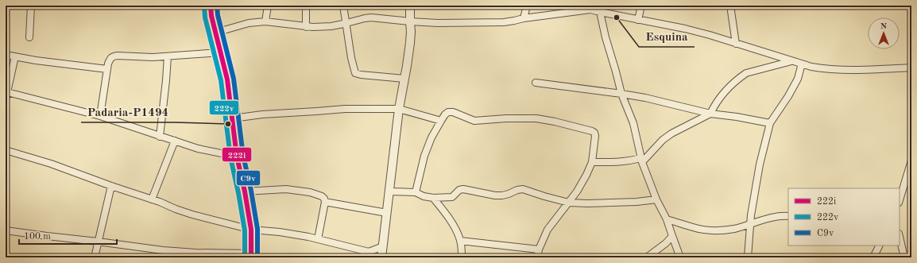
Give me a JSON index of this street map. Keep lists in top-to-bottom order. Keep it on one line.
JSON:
{"places":["Esquina","Padaria-P1494"],"lines":["transit line 222i","transit line C9v","transit line 222v"],"legend":["222i","222v","C9v"],"scale_bar":"100 m","north":"top"}
